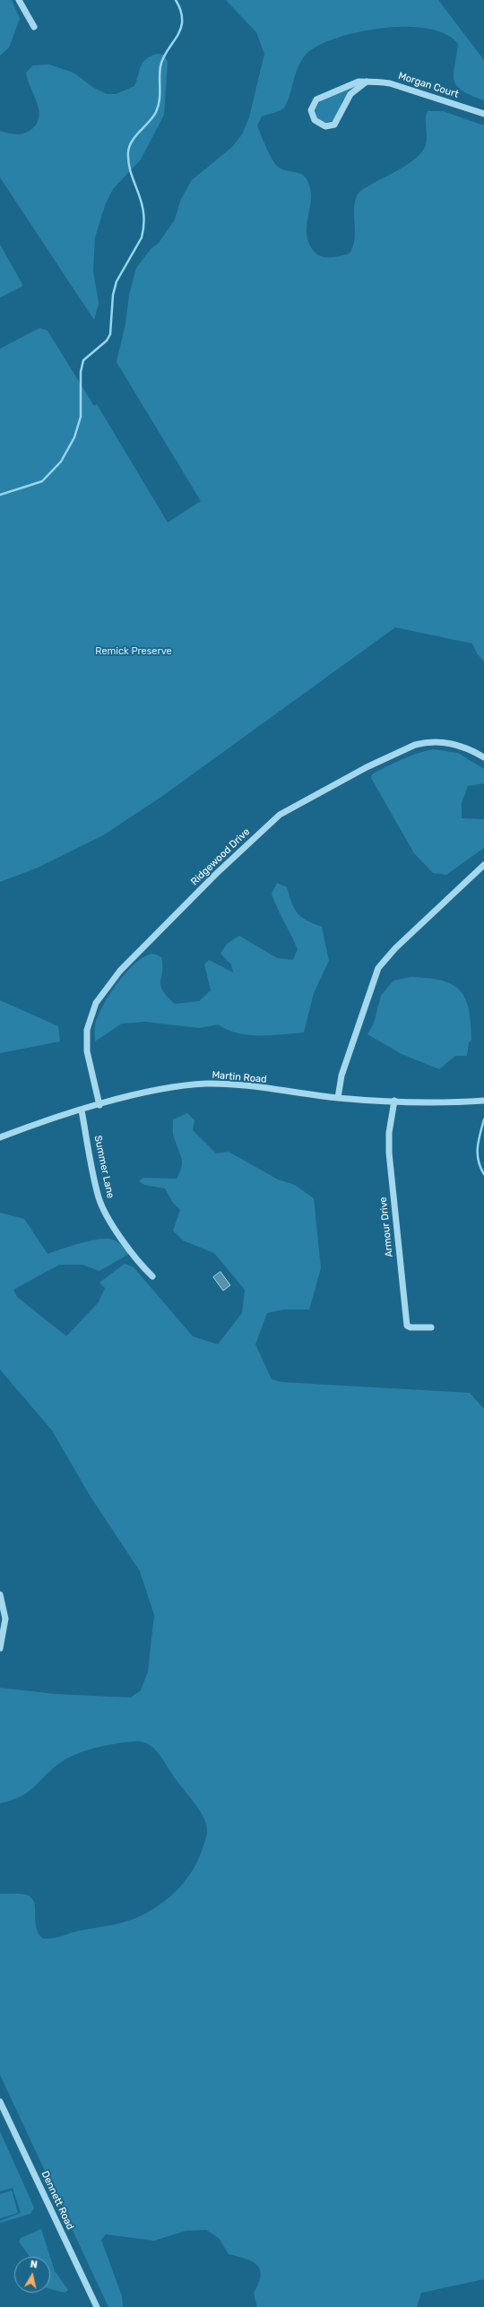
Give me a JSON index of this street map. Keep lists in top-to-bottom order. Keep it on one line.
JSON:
{"streets":{"street":["Morgan Court","Ridgewood Drive","Martin Road","Summer Lane","Armour Drive","Dennett Road"]},"crossings":[["Ridgewood Drive","Martin Road"],["Martin Road","Summer Lane"],["Martin Road","Armour Drive"]],"parks":["Remick Preserve"],"north":"top"}
